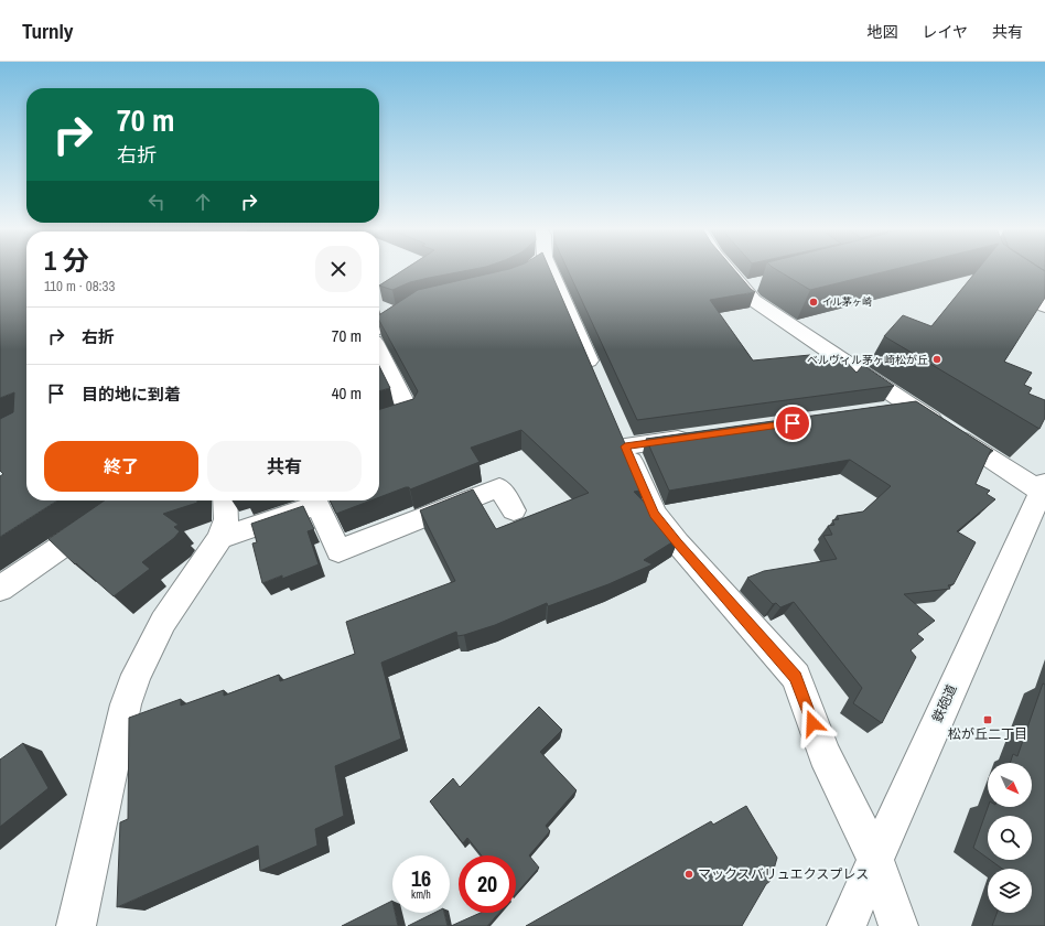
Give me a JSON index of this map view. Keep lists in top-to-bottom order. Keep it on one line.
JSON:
{"streets":{"street":["鉄砲道"]},"places":{"other":["イル茅ヶ崎","ベルヴィル茅ヶ崎松が丘","マックスバリュエクスプレス"],"transit":["松が丘二丁目"]},"north":"bottom right","page":{"header":"Turnly","nav":["地図","レイヤ","共有"],"turn":["70 m","右折"],"heading":["1 分","110 m · 08:33"],"list":[{"name":"右折","value":"70 m"},{"name":"目的地に到着","value":"40 m"}],"buttons":["終了","共有"],"speed":"16 km/h","limit":"20"}}
